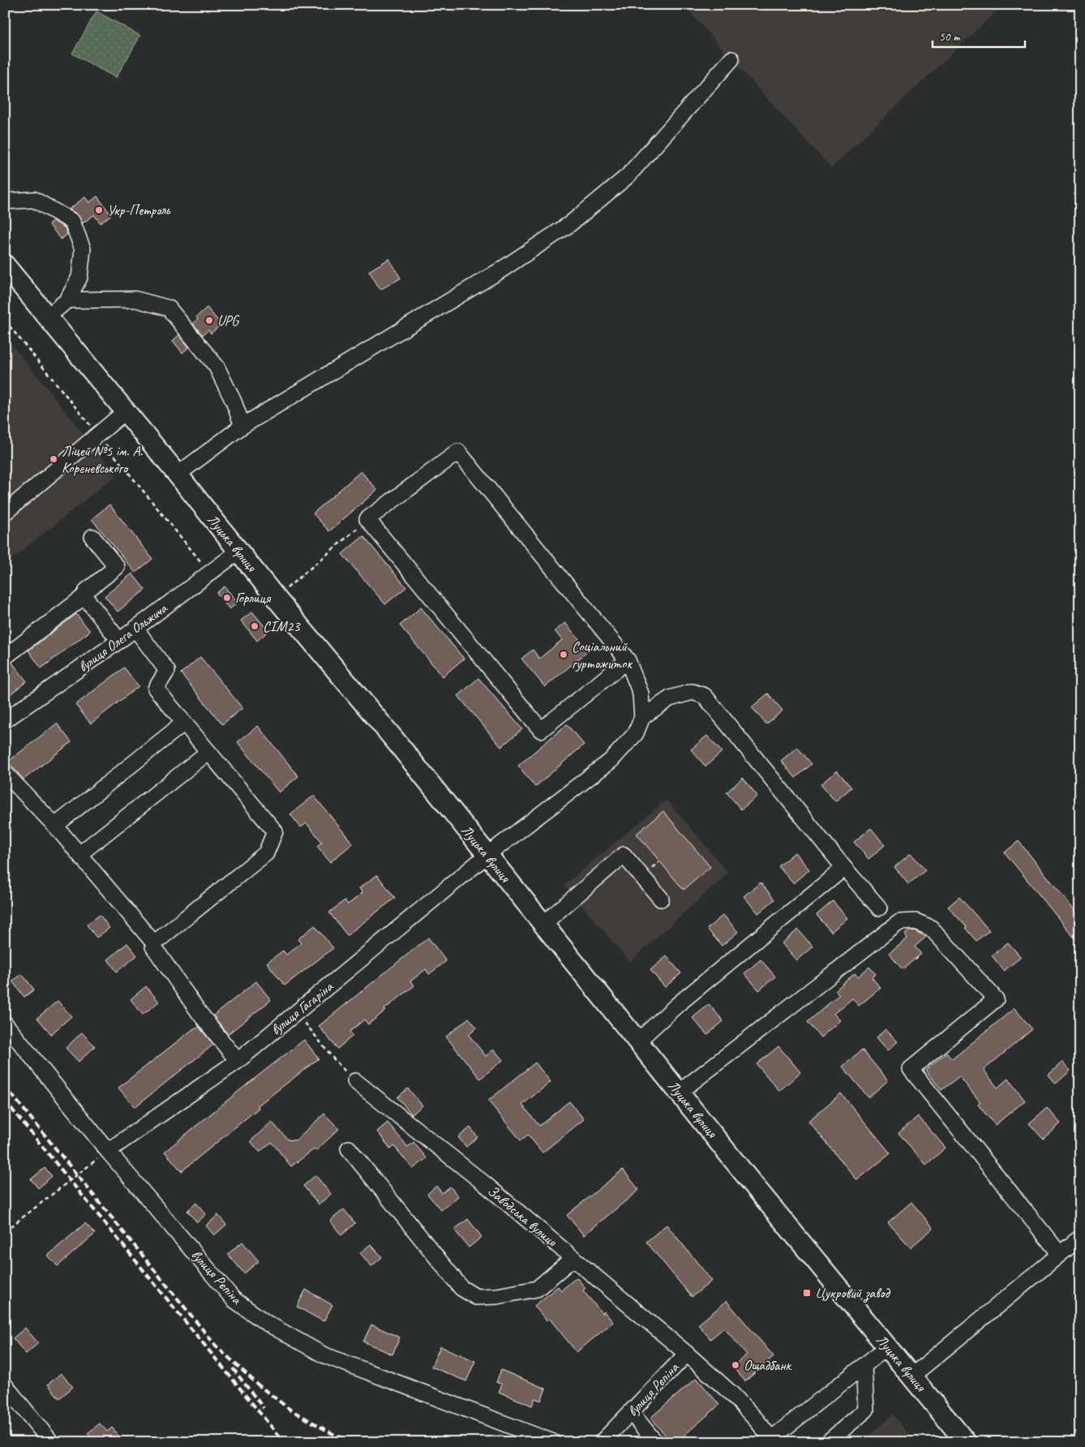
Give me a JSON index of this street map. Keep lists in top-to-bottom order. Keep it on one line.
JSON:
{"streets":{"main road":["Луцька вулиця"],"street":["вулиця Олега Ольжича","вулиця Гагаріна","Заводська вулиця","вулиця Рєпіна"]},"crossings":[["Луцька вулиця","вулиця Олега Ольжича"],["Луцька вулиця","вулиця Гагаріна"],["вулиця Гагаріна","вулиця Рєпіна"],["Заводська вулиця","вулиця Рєпіна"]],"places":{"other":["Укр-Петроль","UPG","Ліцей №5 ім. А. Кореневського","Горлиця","СІМ23","Соціальний гуртожиток","Ощадбанк"],"transit":["Цукровий завод"]},"scale_bar":"50 m"}
